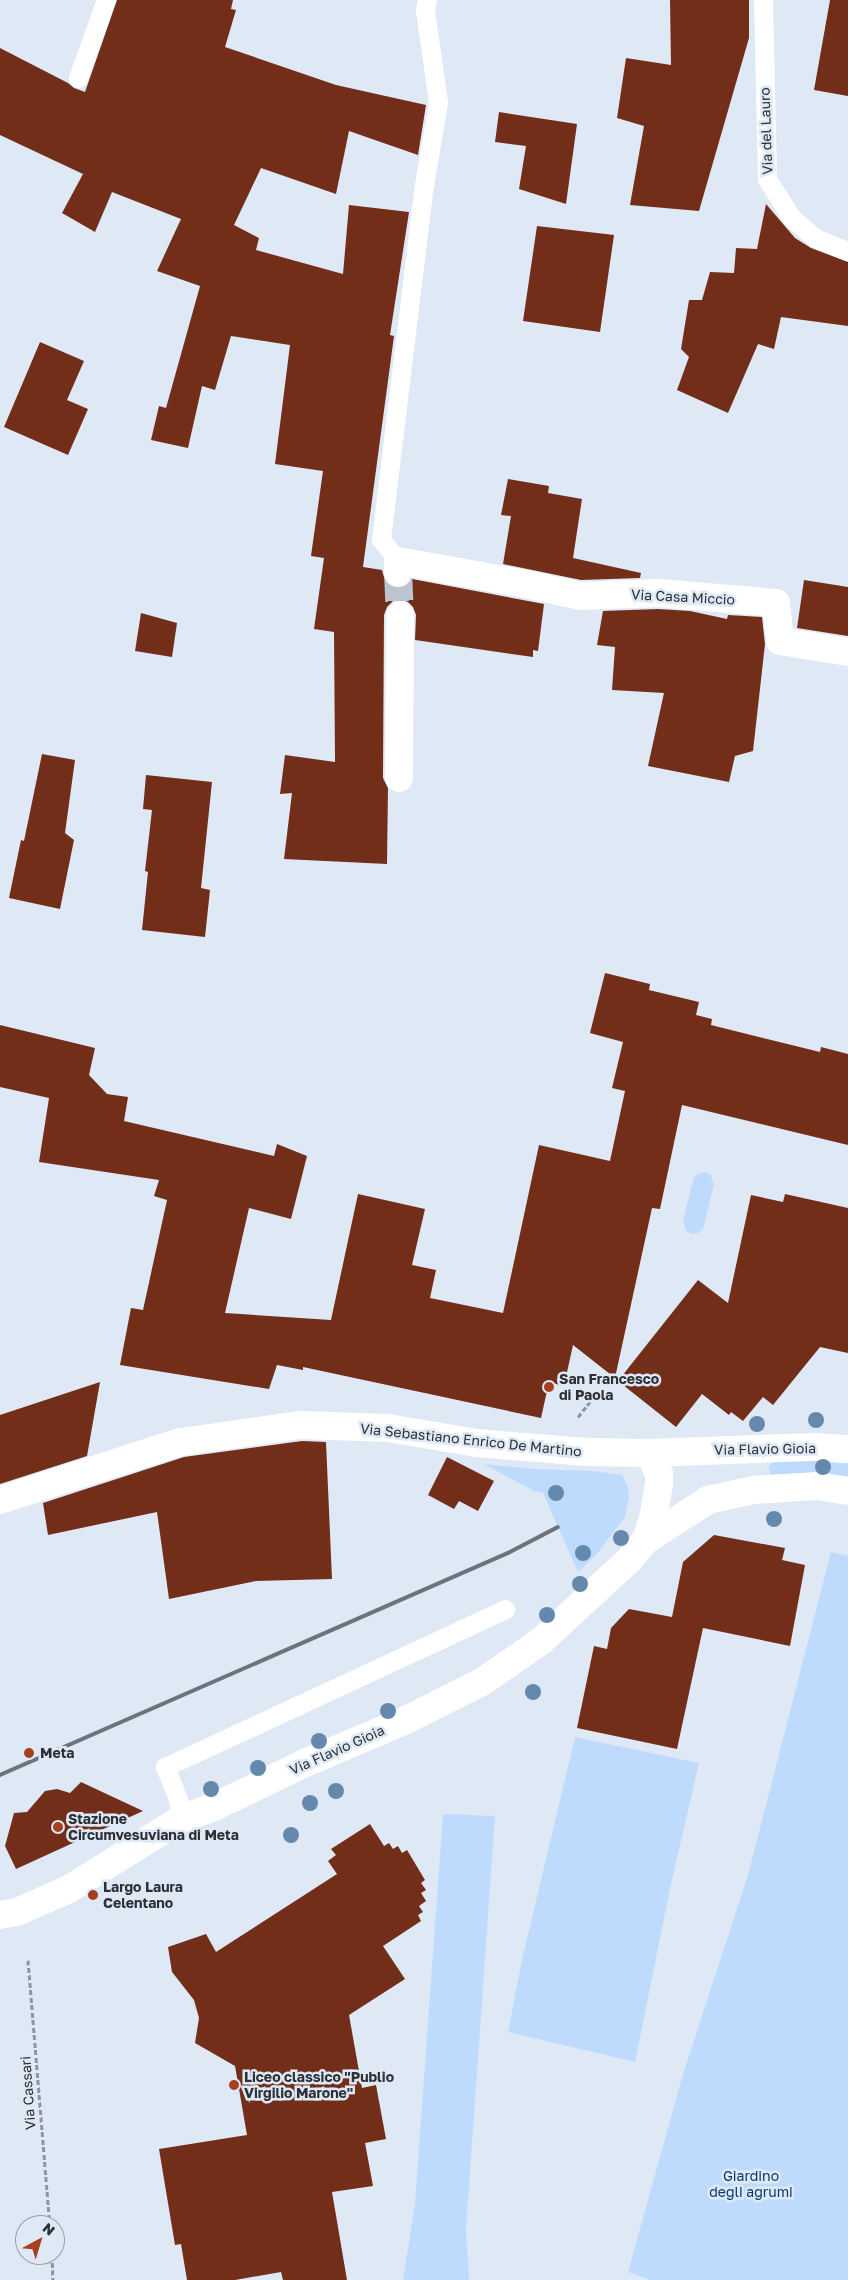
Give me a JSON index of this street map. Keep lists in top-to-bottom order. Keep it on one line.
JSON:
{"streets":{"street":["Via Casa Miccio","Via Sebastiano Enrico De Martino","Via Flavio Gioia"],"lane":["Via del Lauro"],"path":["Via Cassari"]},"crossings":[["Via Sebastiano Enrico De Martino","Via Flavio Gioia"]],"parks":["Giardino degli agrumi"],"places":["San Francesco di Paola","Meta","Stazione Circumvesuviana di Meta","Largo Laura Celentano","Liceo classico \"Publio Virgilio Marone\""],"north":"top right"}
